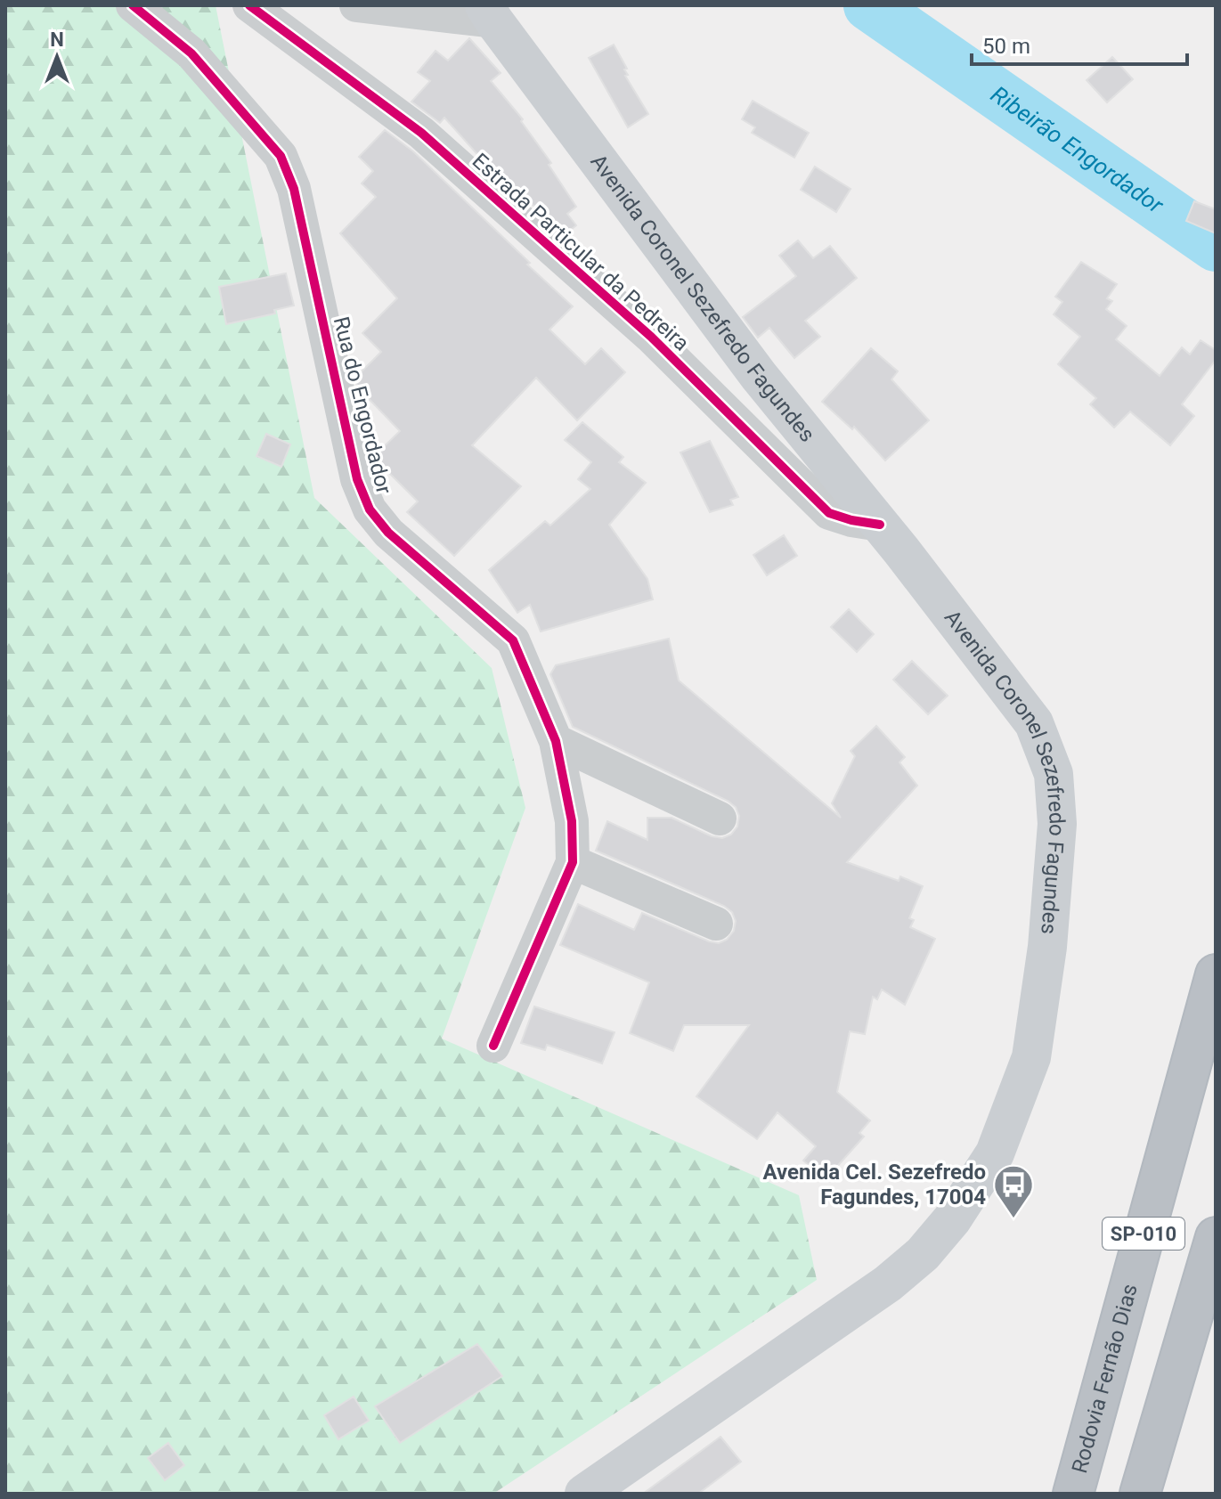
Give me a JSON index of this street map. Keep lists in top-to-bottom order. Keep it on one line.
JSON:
{"streets":{"highway":["SP-010","Rodovia Fernão Dias"],"main road":["Avenida Coronel Sezefredo Fagundes"],"street":["Estrada Particular da Pedreira","Rua do Engordador"]},"crossings":[["Estrada Particular da Pedreira","Avenida Coronel Sezefredo Fagundes"]],"water":["Ribeirão Engordador"],"places":{"bus stop":["Avenida Cel. Sezefredo Fagundes, 17004"]},"scale_bar":"50 m","north":"top"}
